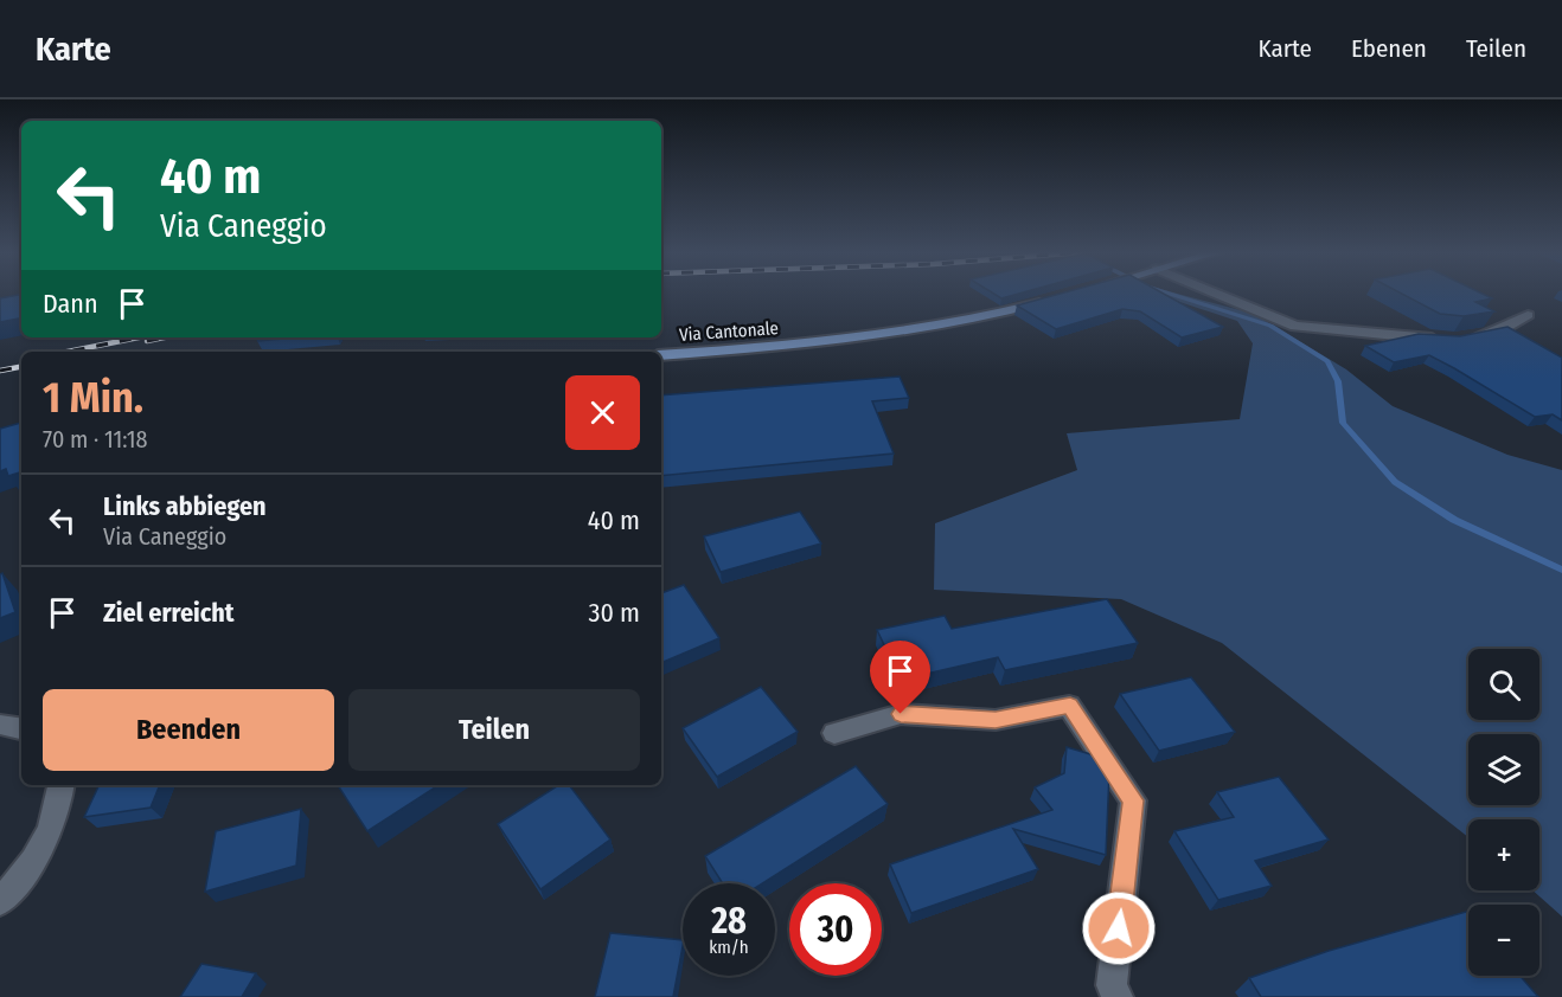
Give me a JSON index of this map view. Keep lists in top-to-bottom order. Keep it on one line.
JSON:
{"streets":{"main road":["Via Cantonale"]},"page":{"header":"Karte","nav":["Karte","Ebenen","Teilen"],"turn":["40 m","Via Caneggio"],"then":"Dann","heading":["1 Min.","70 m · 11:18"],"list":[{"name":"Links abbiegen","note":"Via Caneggio","value":"40 m"},{"name":"Ziel erreicht","value":"30 m"}],"map_buttons":["+","−"],"buttons":["Beenden","Teilen"],"speed":"28 km/h","limit":"30"}}
